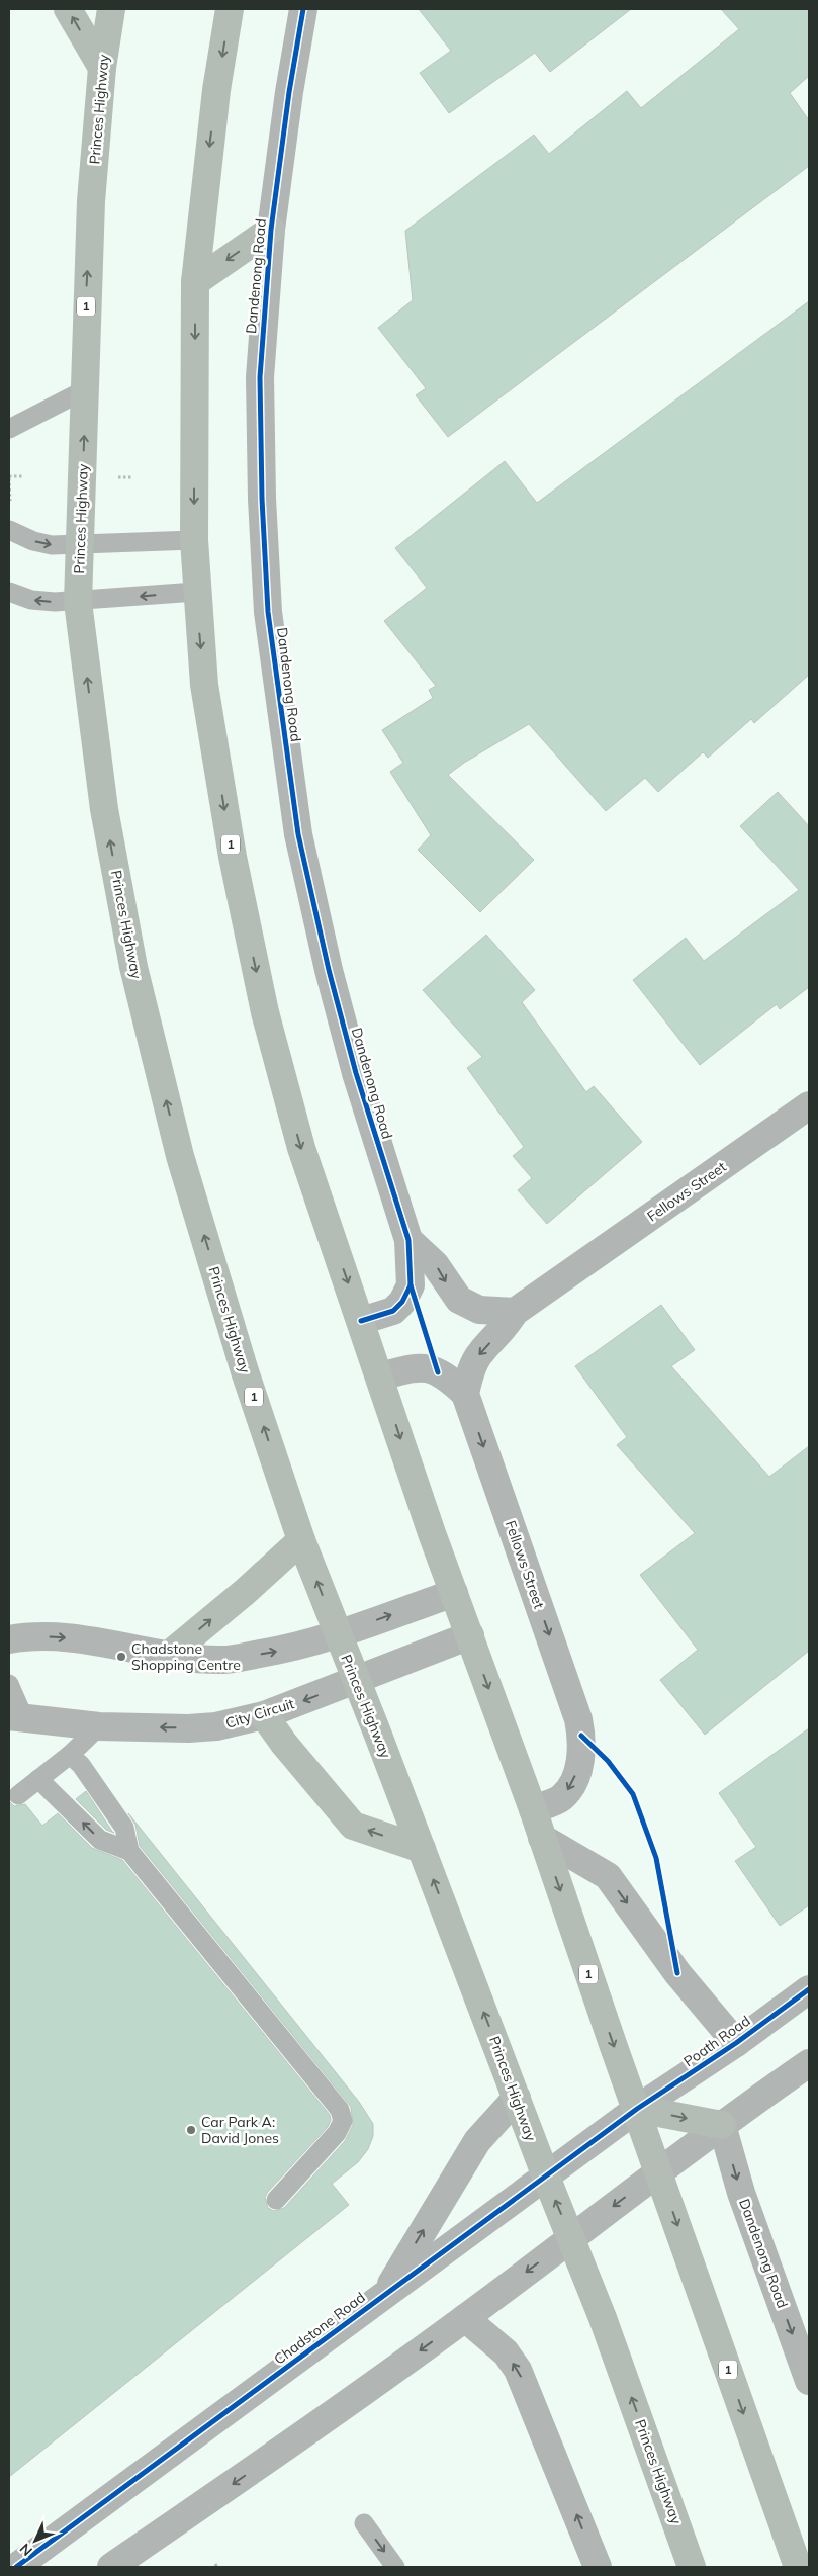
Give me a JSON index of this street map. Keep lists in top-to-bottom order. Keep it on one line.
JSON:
{"streets":{"highway":["Princes Highway","1"],"street":["Dandenong Road","Fellows Street","City Circuit","Poath Road","Chadstone Road"]},"crossings":[["Princes Highway","City Circuit"],["Princes Highway","Chadstone Road"],["Dandenong Road","1"],["1","Fellows Street"],["1","City Circuit"],["1","Poath Road"],["1","Chadstone Road"],["Poath Road","Chadstone Road"]],"one_way":["Fellows Street"],"places":["Chadstone Shopping Centre","Car Park A: David Jones"],"north":"bottom left"}
